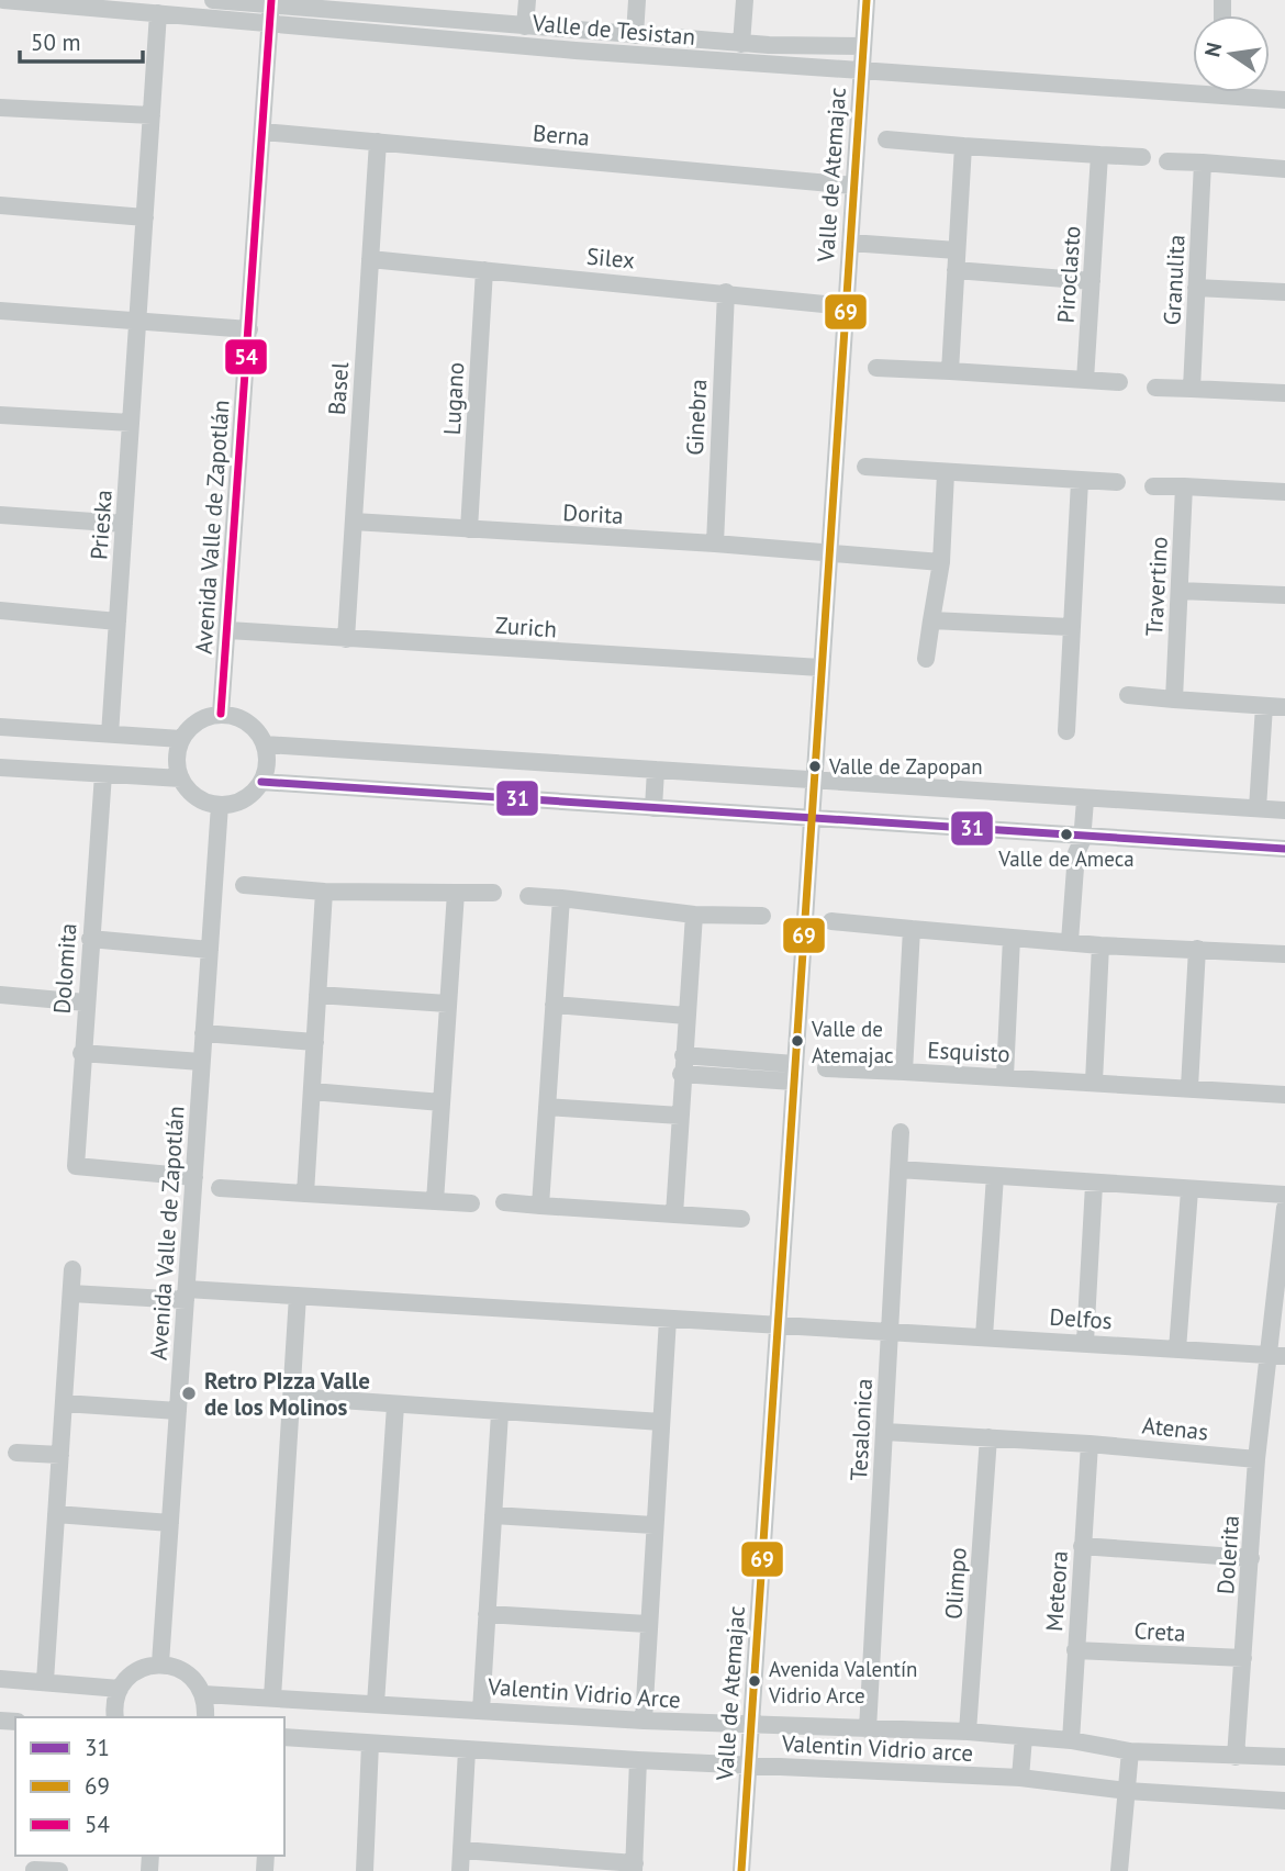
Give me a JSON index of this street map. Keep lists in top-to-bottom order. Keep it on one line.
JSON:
{"streets":{"street":["Valle de Tesistan","Berna","Valle de Atemajac","Silex","Piroclasto","Granulita","Basel","Lugano","Ginebra","Dorita","Prieska","Avenida Valle de Zapotlán","Travertino","Zurich","Dolomita","Esquisto","Delfos","Atenas","Tesalonica","Dolerita","Olimpo","Meteora","Creta","Valentin Vidrio Arce","Valentin Vidrio arce"]},"crossings":[["Valle de Tesistan","Valle de Atemajac"],["Valle de Tesistan","Avenida Valle de Zapotlán"],["Berna","Valle de Atemajac"],["Berna","Basel"],["Berna","Avenida Valle de Zapotlán"],["Valle de Atemajac","Silex"],["Valle de Atemajac","Dorita"],["Valle de Atemajac","Zurich"],["Valle de Atemajac","Delfos"],["Valle de Atemajac","Valentin Vidrio Arce"],["Valle de Atemajac","Valentin Vidrio arce"],["Silex","Basel"],["Silex","Lugano"],["Silex","Ginebra"],["Basel","Dorita"],["Basel","Zurich"],["Lugano","Dorita"],["Ginebra","Dorita"],["Avenida Valle de Zapotlán","Zurich"],["Avenida Valle de Zapotlán","Dolomita"],["Avenida Valle de Zapotlán","Delfos"],["Delfos","Tesalonica"],["Delfos","Dolerita"],["Atenas","Tesalonica"],["Atenas","Dolerita"],["Atenas","Olimpo"],["Atenas","Meteora"],["Tesalonica","Valentin Vidrio Arce"],["Dolerita","Creta"],["Dolerita","Valentin Vidrio Arce"],["Olimpo","Valentin Vidrio Arce"],["Meteora","Creta"],["Meteora","Valentin Vidrio Arce"]],"places":["Valle de Zapopan","Valle de Ameca","Valle de Atemajac","Retro PIzza Valle de los Molinos","Avenida Valentín Vidrio Arce"],"lines":["transit line 69","transit line 54","transit line 31"],"legend":["31","69","54"],"scale_bar":"50 m","north":"left"}
